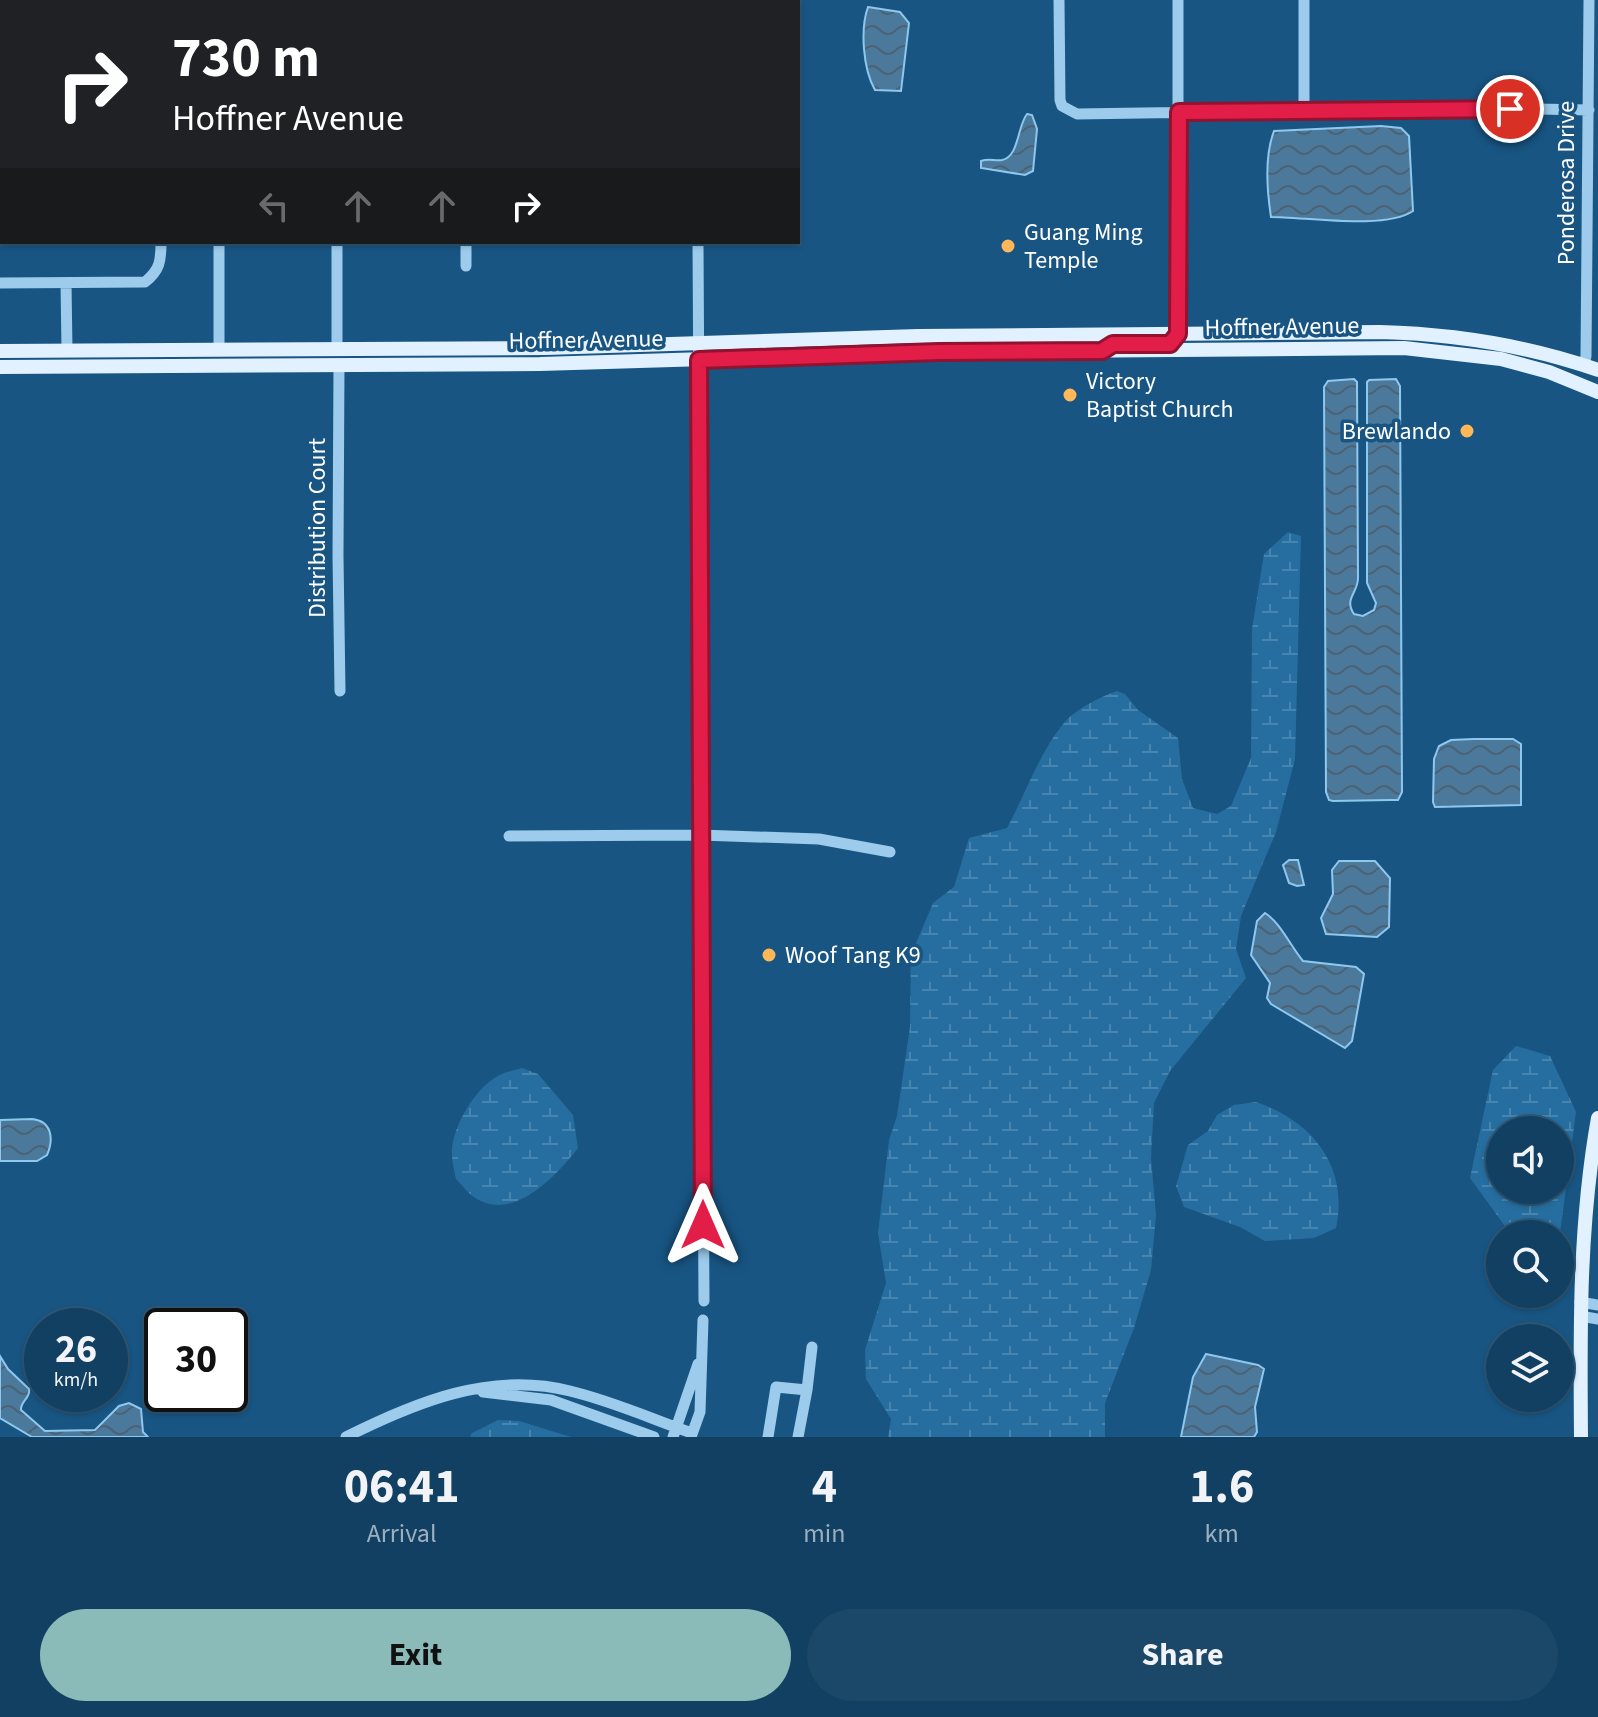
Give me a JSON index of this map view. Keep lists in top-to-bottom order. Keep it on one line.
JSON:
{"streets":{"main road":["Hoffner Avenue"],"street":["Ponderosa Drive","Distribution Court"]},"crossings":[["Ponderosa Drive","Hoffner Avenue"],["Hoffner Avenue","Distribution Court"]],"places":["Guang Ming Temple","Victory Baptist Church","Brewlando","Woof Tang K9"],"page":{"turn":["730 m","Hoffner Avenue"],"speed":"26 km/h","limit":"30","eta":["06:41","Arrival","4","min","1.6","km"],"buttons":["Exit","Share"]}}
